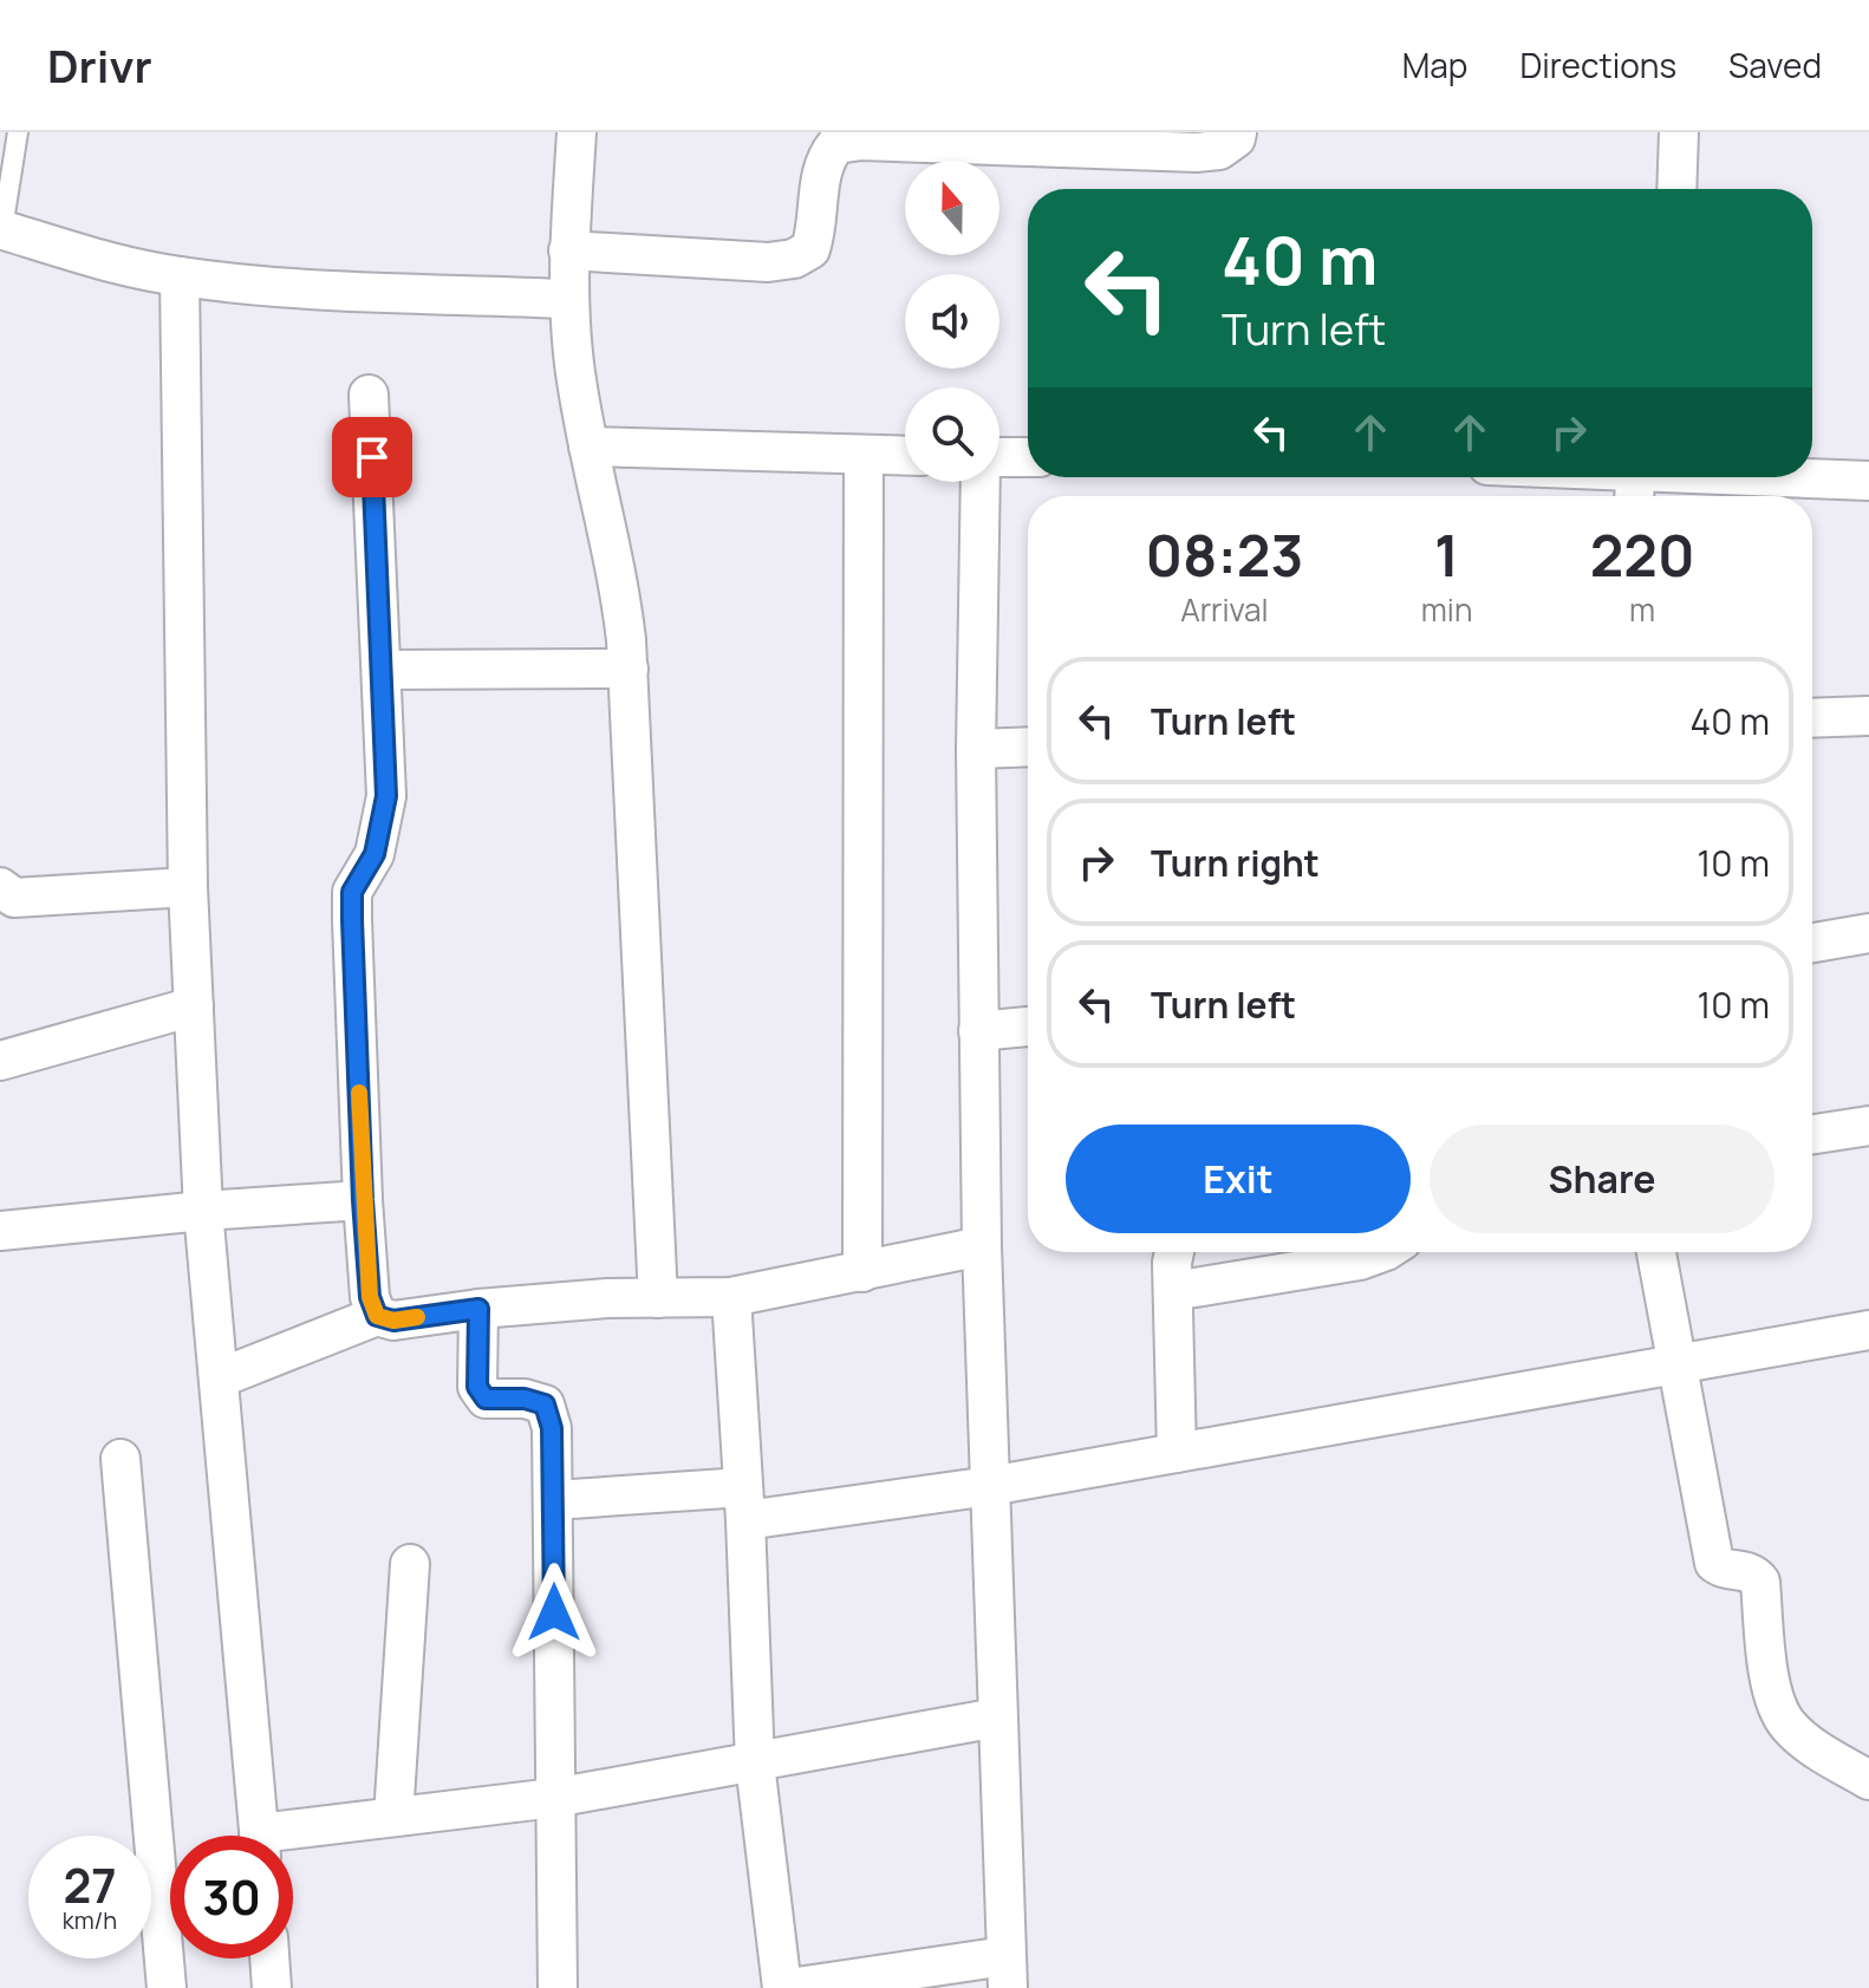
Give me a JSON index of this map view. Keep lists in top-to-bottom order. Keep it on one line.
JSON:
{"north":"top","page":{"header":"Drivr","nav":["Map","Directions","Saved"],"turn":["40 m","Turn left"],"eta":["08:23","Arrival","1","min","220","m"],"list":[{"name":"Turn left","value":"40 m"},{"name":"Turn right","value":"10 m"},{"name":"Turn left","value":"10 m"}],"buttons":["Exit","Share"],"speed":"27 km/h","limit":"30"}}
